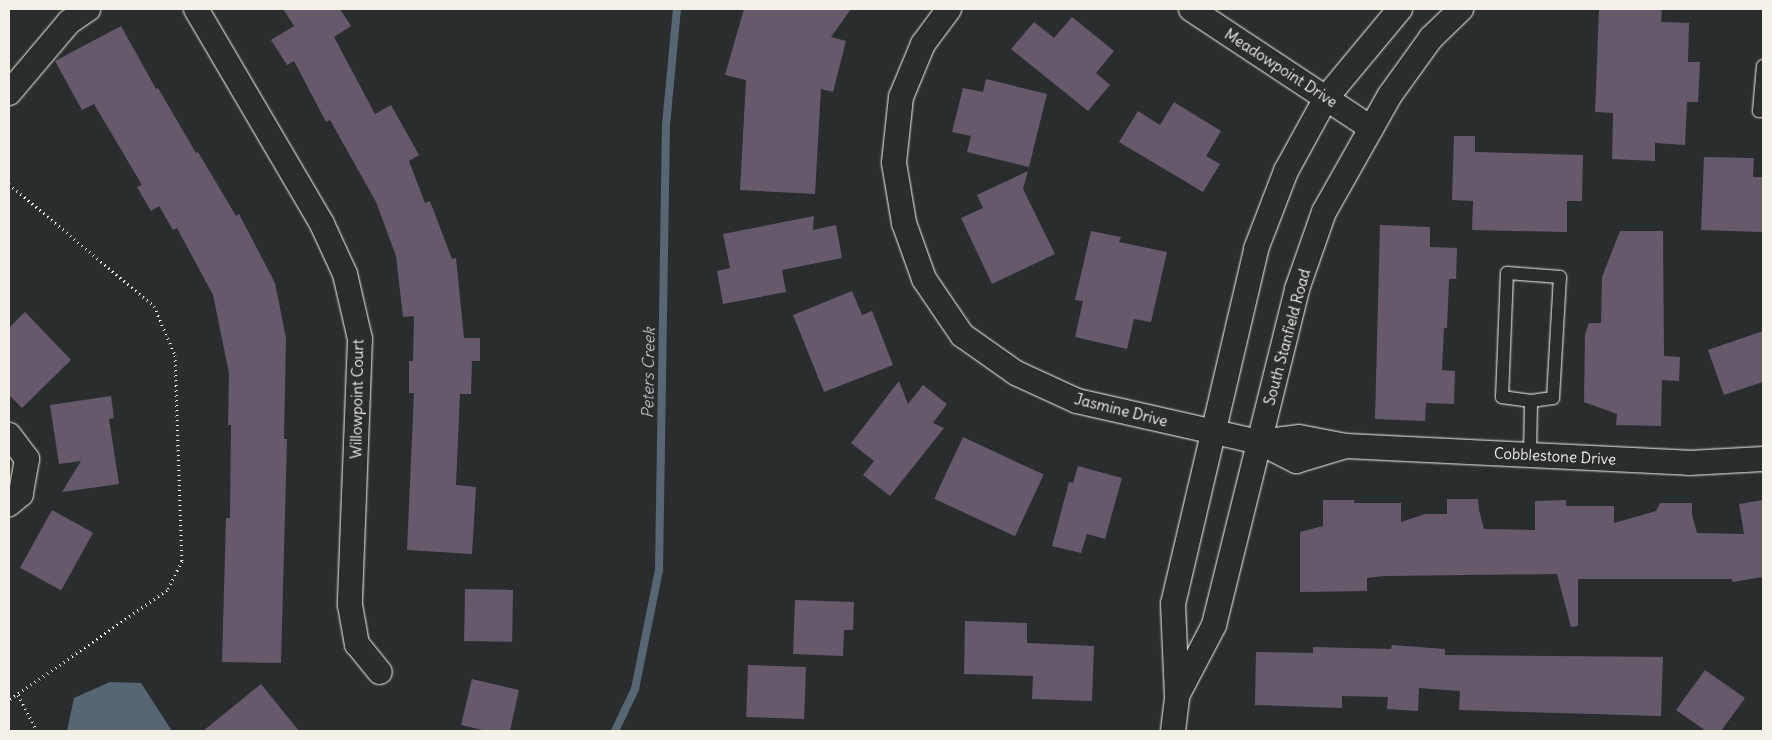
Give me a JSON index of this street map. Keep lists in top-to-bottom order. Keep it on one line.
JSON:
{"streets":{"street":["Meadowpoint Drive","South Stanfield Road","Willowpoint Court","Jasmine Drive","Cobblestone Drive"]},"crossings":[["Meadowpoint Drive","South Stanfield Road"],["South Stanfield Road","Jasmine Drive"],["South Stanfield Road","Cobblestone Drive"],["Jasmine Drive","Cobblestone Drive"]],"water":["Peters Creek"]}
